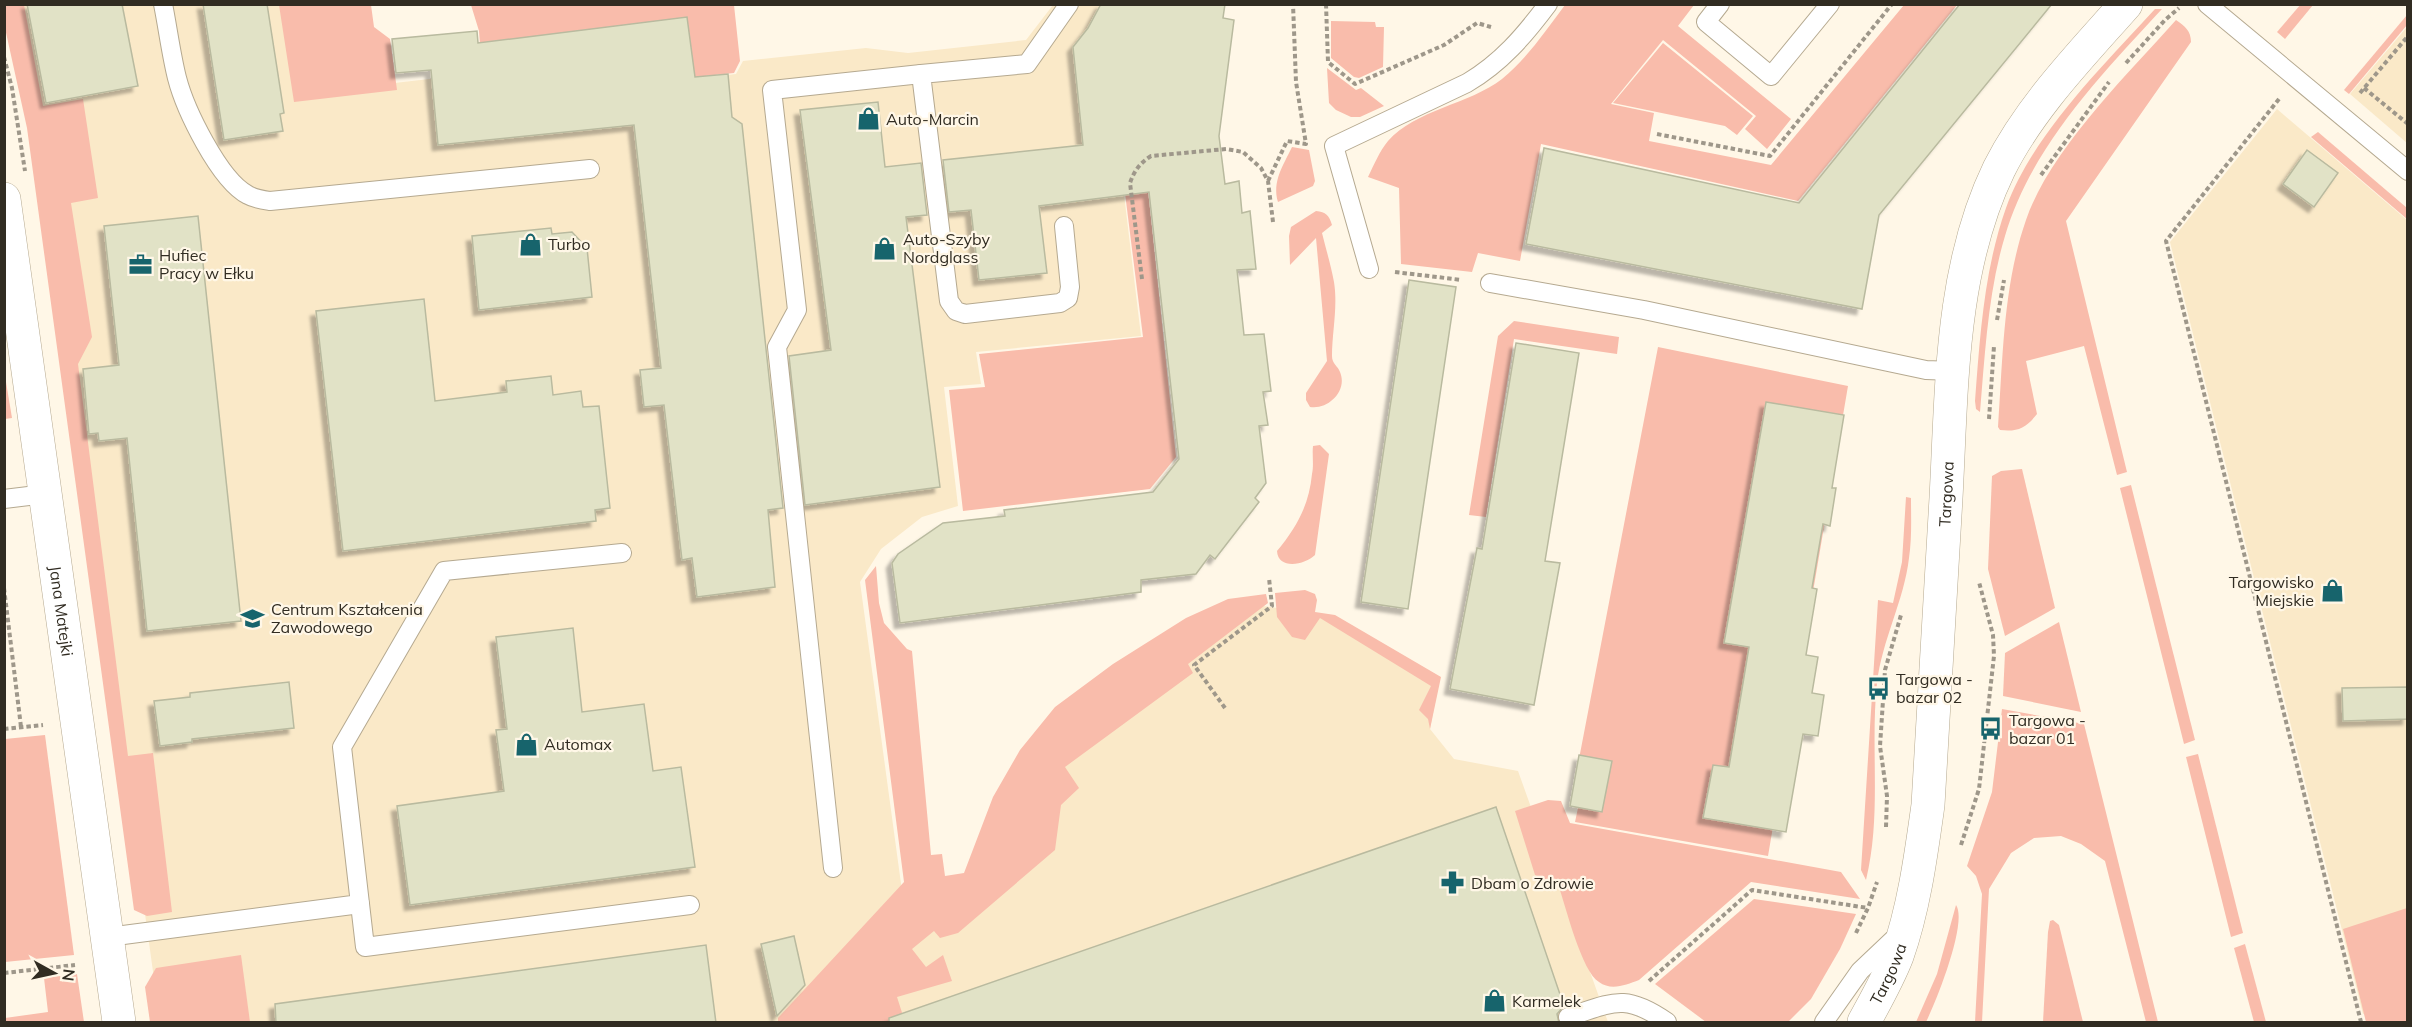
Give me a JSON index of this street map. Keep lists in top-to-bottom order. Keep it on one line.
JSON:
{"streets":{"street":["Targowa","Jana Matejki"]},"places":{"shop":["Auto-Marcin","Turbo","Auto-Szyby Nordglass","Targowisko Miejskie","Automax","Karmelek"],"office":["Hufiec Pracy w Ełku"],"school or university":["Centrum Kształcenia Zawodowego"],"bus stop":["Targowa - bazar 02","Targowa - bazar 01"],"pharmacy":["Dbam o Zdrowie"]},"north":"right"}
